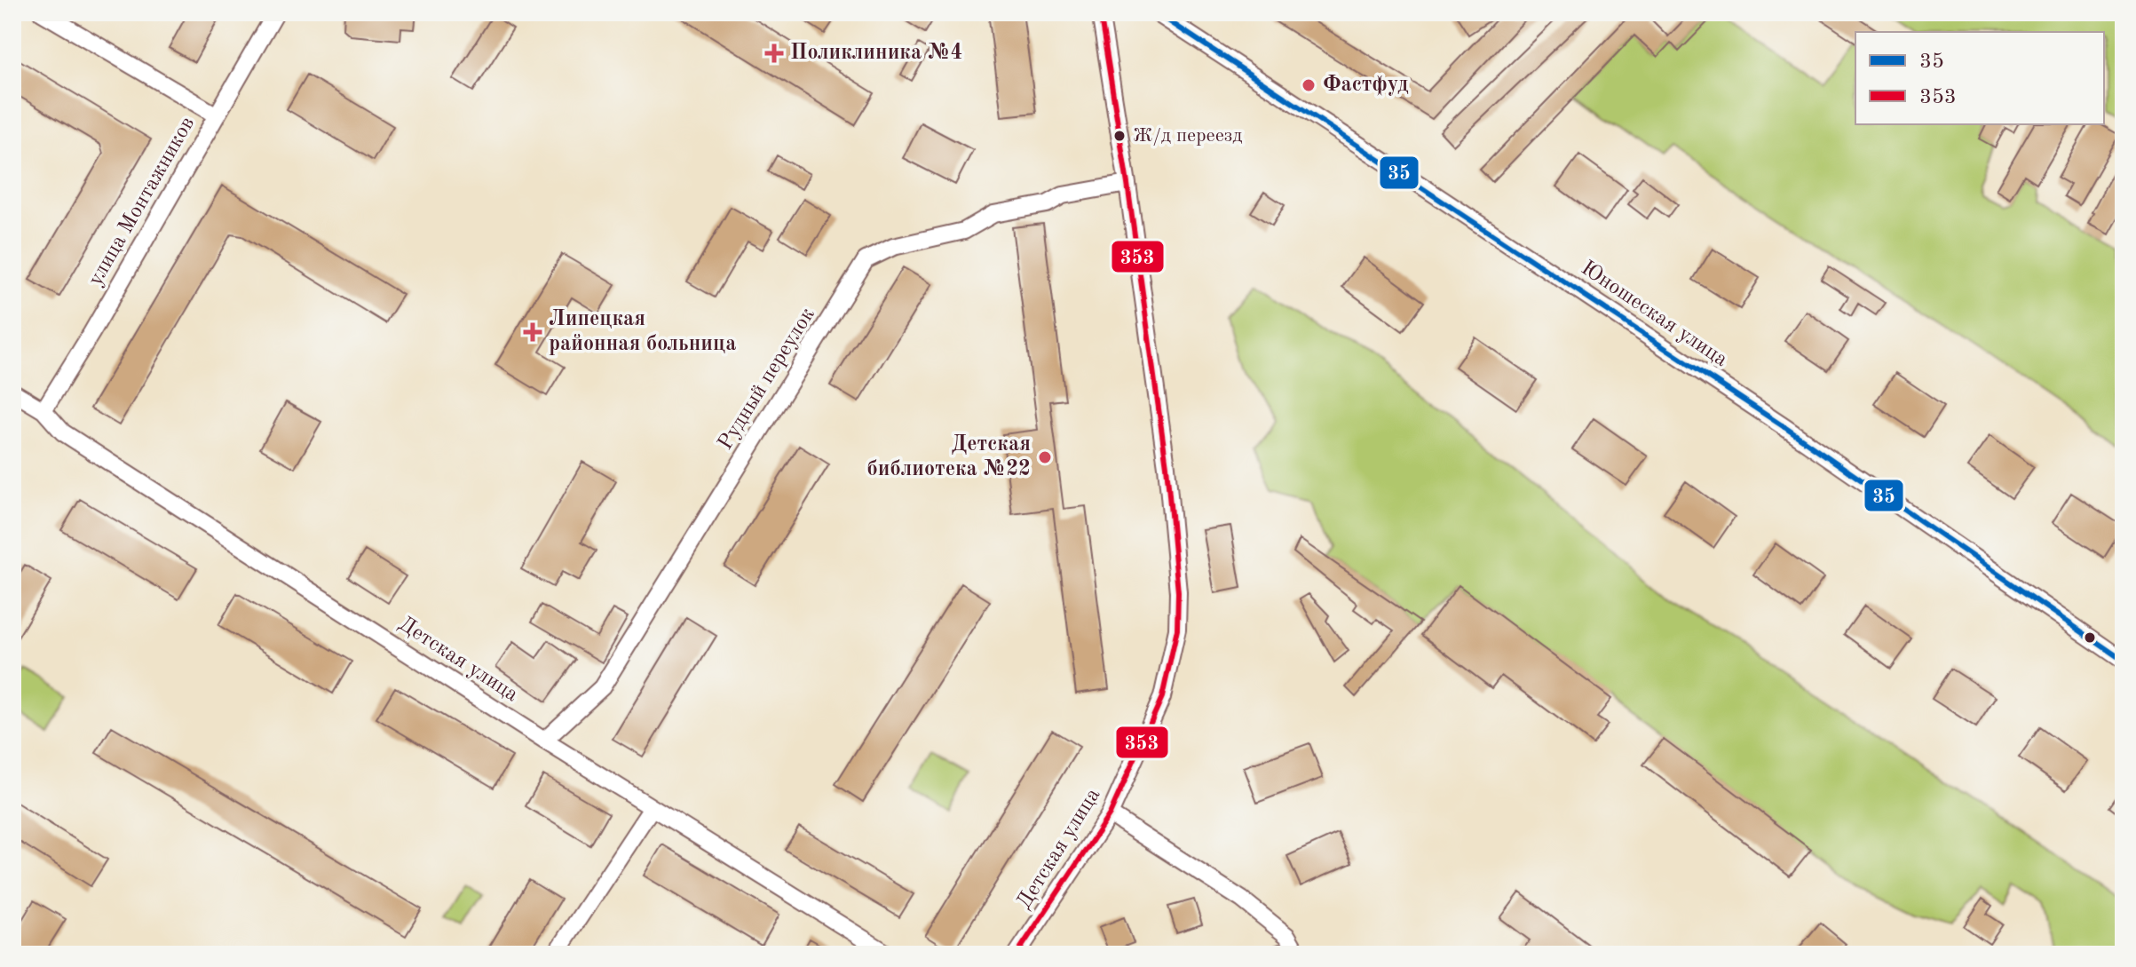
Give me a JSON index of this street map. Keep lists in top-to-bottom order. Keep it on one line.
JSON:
{"streets":{"street":["улица Монтажников","Юношеская улица","Рудный переулок","Детская улица"]},"crossings":[["улица Монтажников","Детская улица"],["Рудный переулок","Детская улица"]],"places":{"health":["Поликлиника №4","Липецкая районная больница"],"other":["Фастфуд","Ж/д переезд","Детская библиотека №22"]},"lines":["transit line 35","transit line 353"],"legend":["35","353"]}
